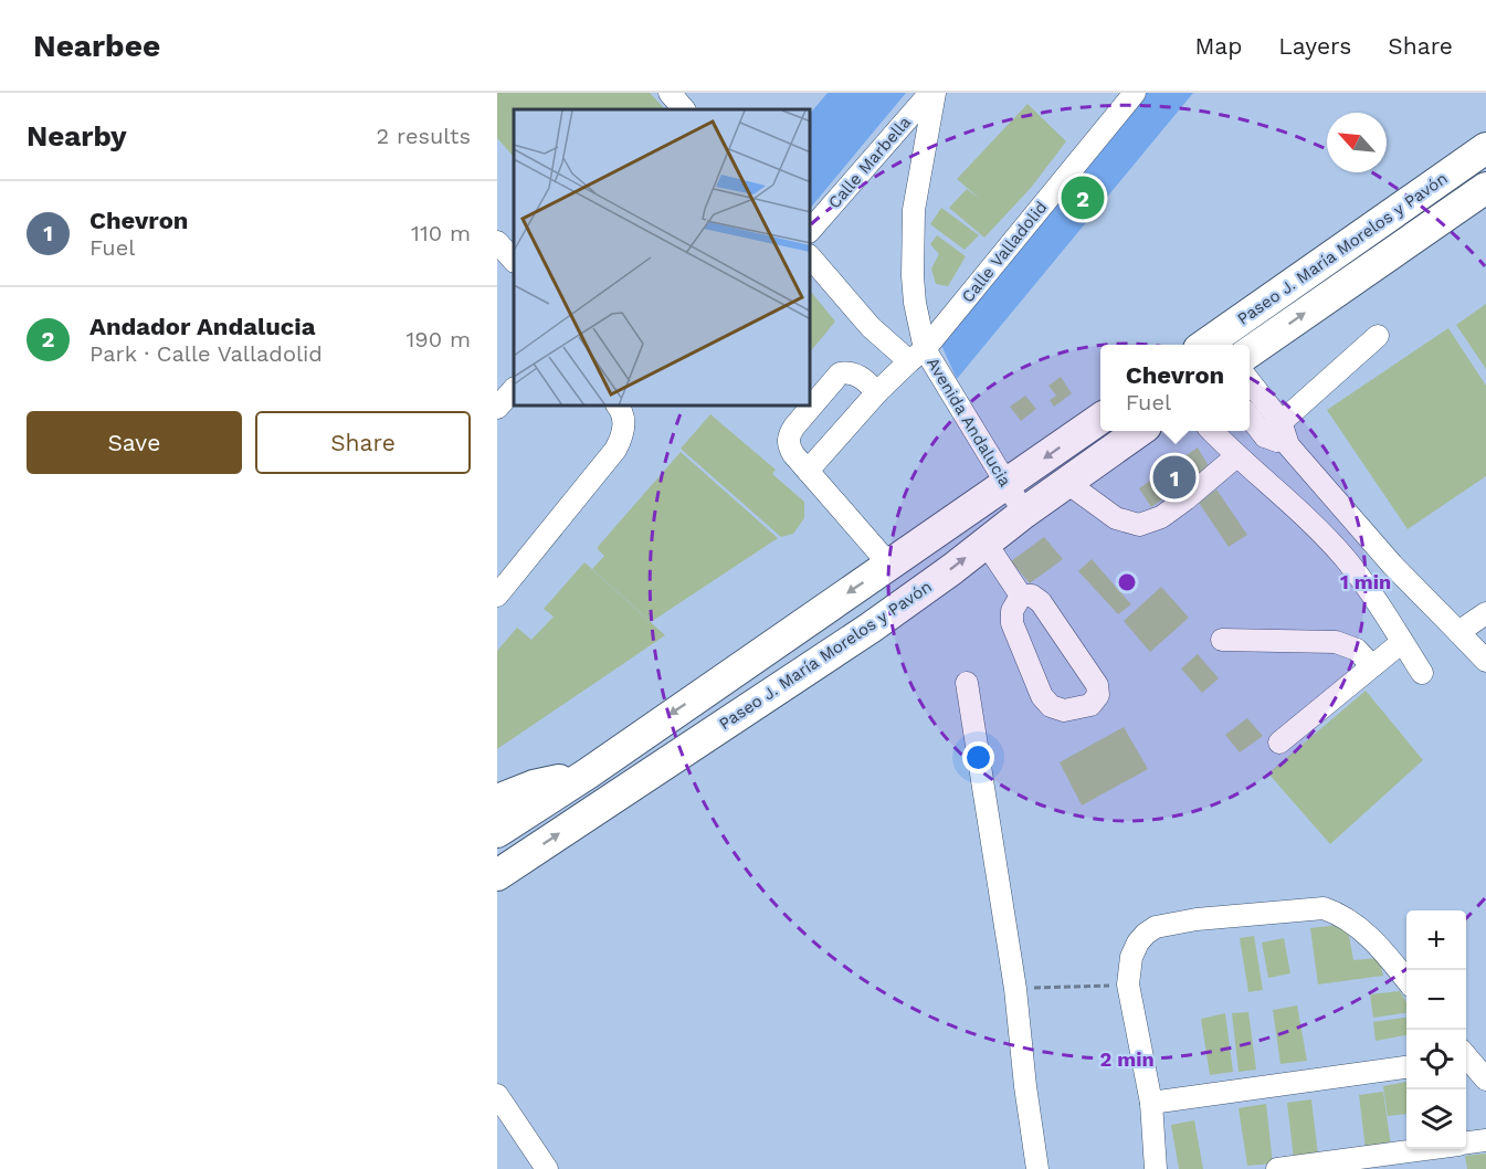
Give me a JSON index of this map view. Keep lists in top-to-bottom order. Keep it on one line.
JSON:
{"streets":{"highway":["Paseo J. María Morelos y Pavón"],"street":["Calle Marbella","Calle Valladolid","Avenida Andalucia"]},"crossings":[["Paseo J. María Morelos y Pavón","Avenida Andalucia"],["Calle Valladolid","Avenida Andalucia"]],"north":"top left","page":{"header":"Nearbee","nav":["Map","Layers","Share"],"heading":["Nearby","2 results"],"pins":["2","1"],"list":[{"mark":"1","name":"Chevron","note":"Fuel","value":"110 m"},{"mark":"2","name":"Andador Andalucia","note":"Park · Calle Valladolid","value":"190 m"}],"popup":["Chevron","Fuel"],"buttons":["Save","Share"],"map_buttons":["+","−"]},"rings":["1 min","2 min"]}
